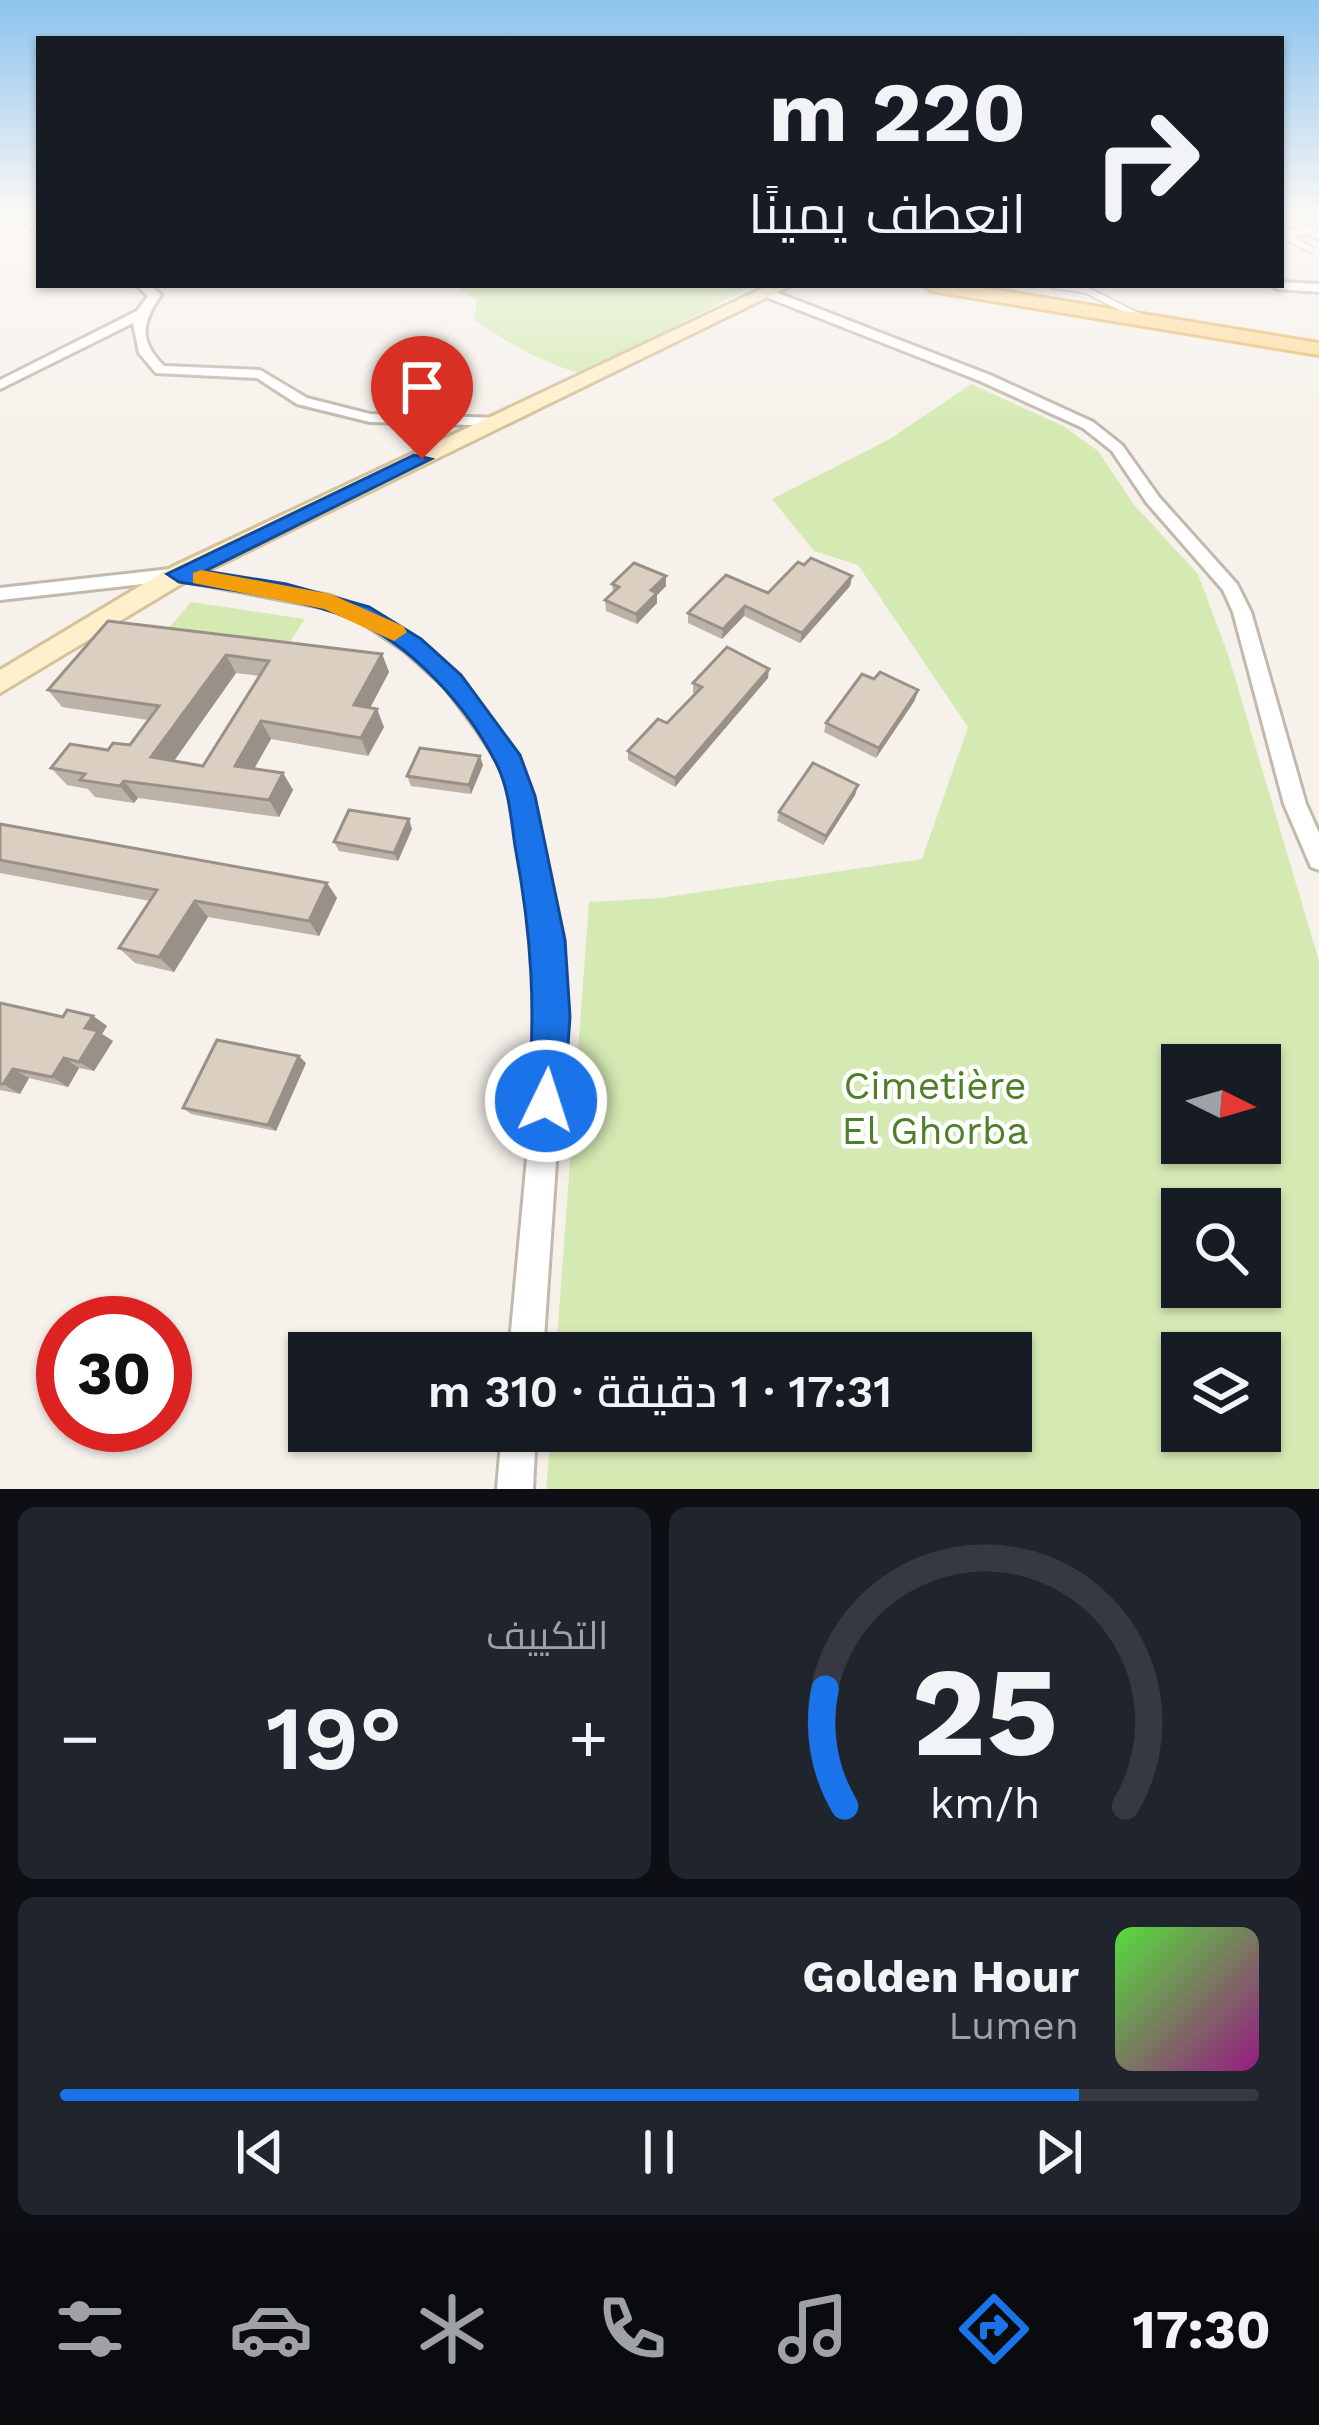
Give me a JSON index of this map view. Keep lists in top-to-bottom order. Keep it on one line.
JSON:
{"parks":["Cimetière El Ghorba"],"north":"right","page":{"turn":["220 m","انعطف يمينًا"],"limit":"30","trip":"17:31 · 1 دقيقة · 310 m","tile":"التكييف","heat":["−","19°","+"],"song":["Golden Hour","Lumen"],"tabs":"17:30","gauge":["25","km/h"]}}
